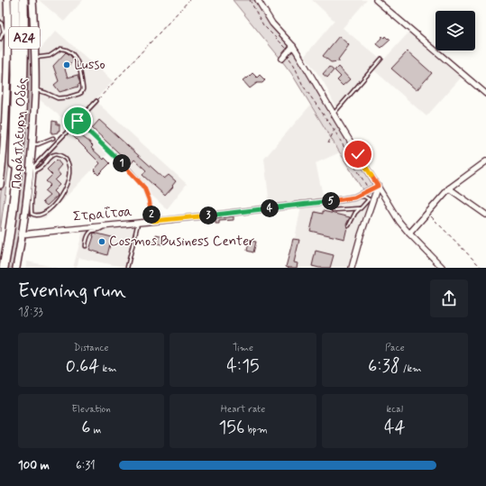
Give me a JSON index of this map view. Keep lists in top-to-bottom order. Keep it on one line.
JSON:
{"streets":{"highway":["Α24"],"street":["Παράπλευρη Οδός","Στραΐτσα"]},"crossings":[["Παράπλευρη Οδός","Στραΐτσα"]],"places":["Lusso","Cosmos Business Center"],"page":{"pins":["1","5","4","2","3"],"heading":["Evening run","18:33"],"stats":[["Distance","0.64 km"],["Time","4:15"],["Pace","6:38 /km"],["Elevation","6 m"],["Heart rate","156 bpm"],["kcal","44"]],"list":[{"name":"100 m","note":"6:31"}]}}
